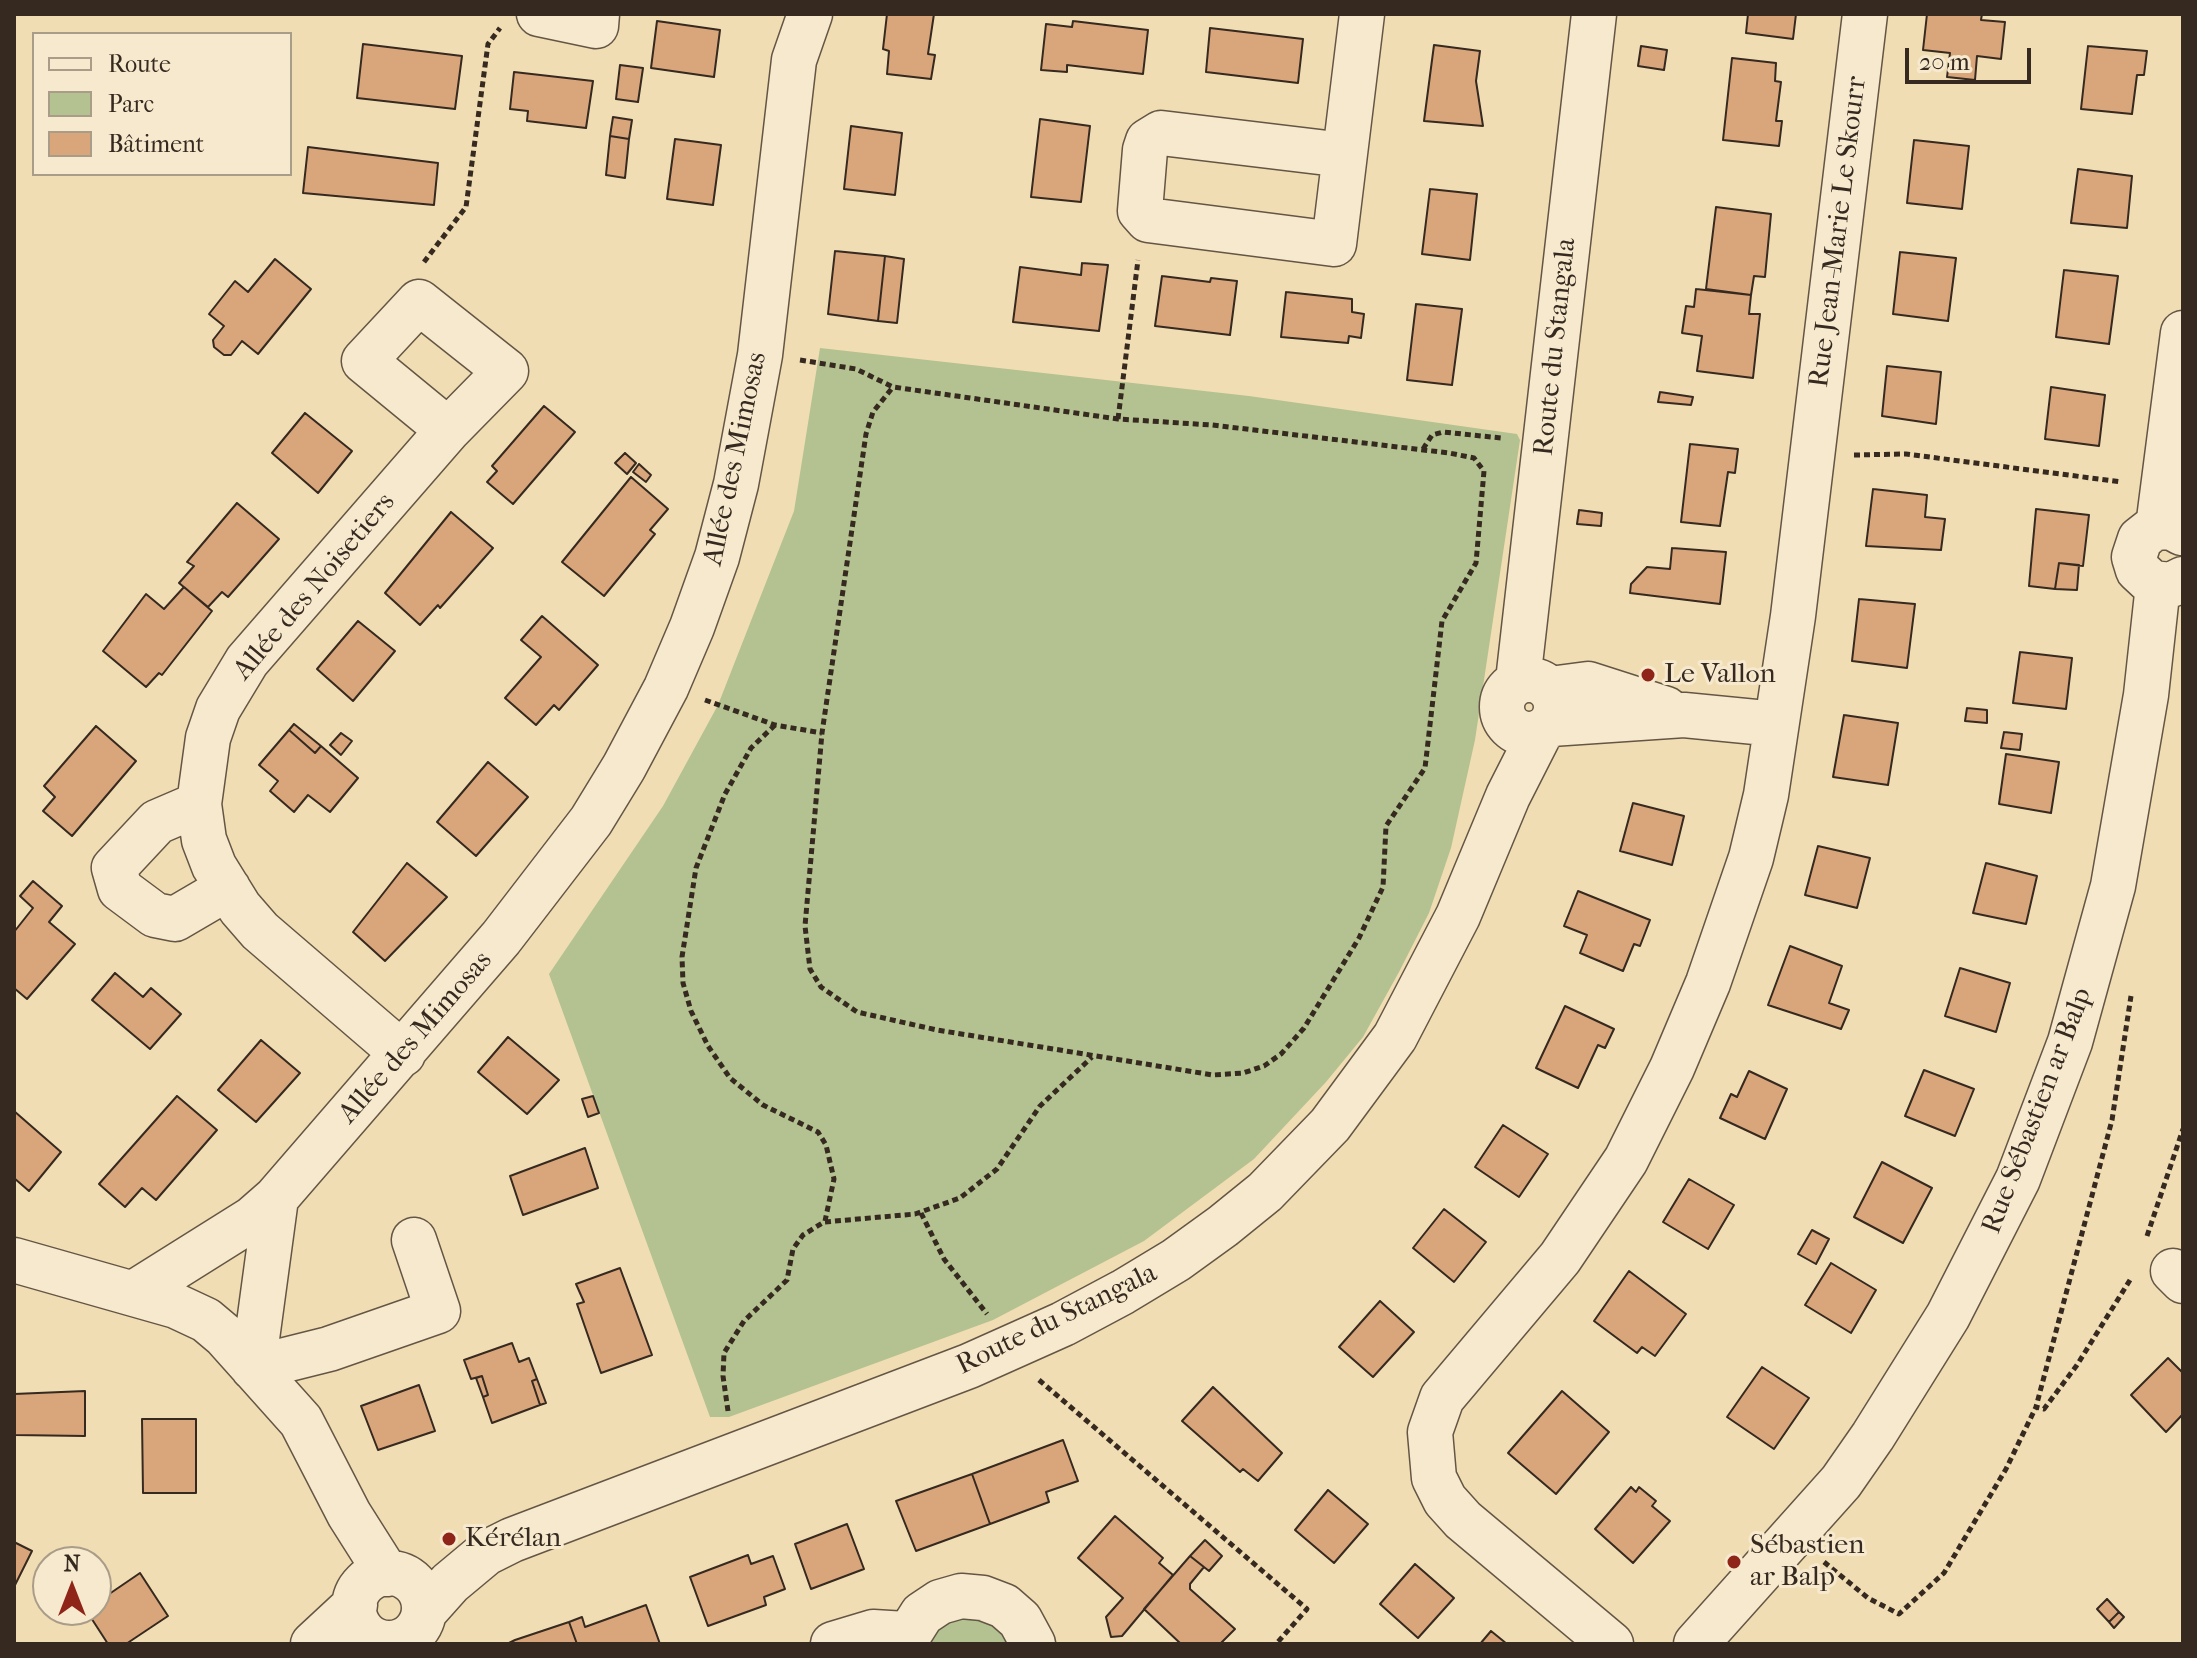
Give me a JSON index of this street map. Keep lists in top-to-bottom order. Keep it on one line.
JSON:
{"streets":{"street":["Rue Jean-Marie Le Skourr","Route du Stangala","Allée des Mimosas","Allée des Noisetiers","Rue Sébastien ar Balp"]},"crossings":[["Allée des Mimosas","Allée des Noisetiers"]],"places":["Le Vallon","Kérélan","Sébastien ar Balp"],"legend":["Route","Parc","Bâtiment"],"scale_bar":"20 m","north":"top"}
